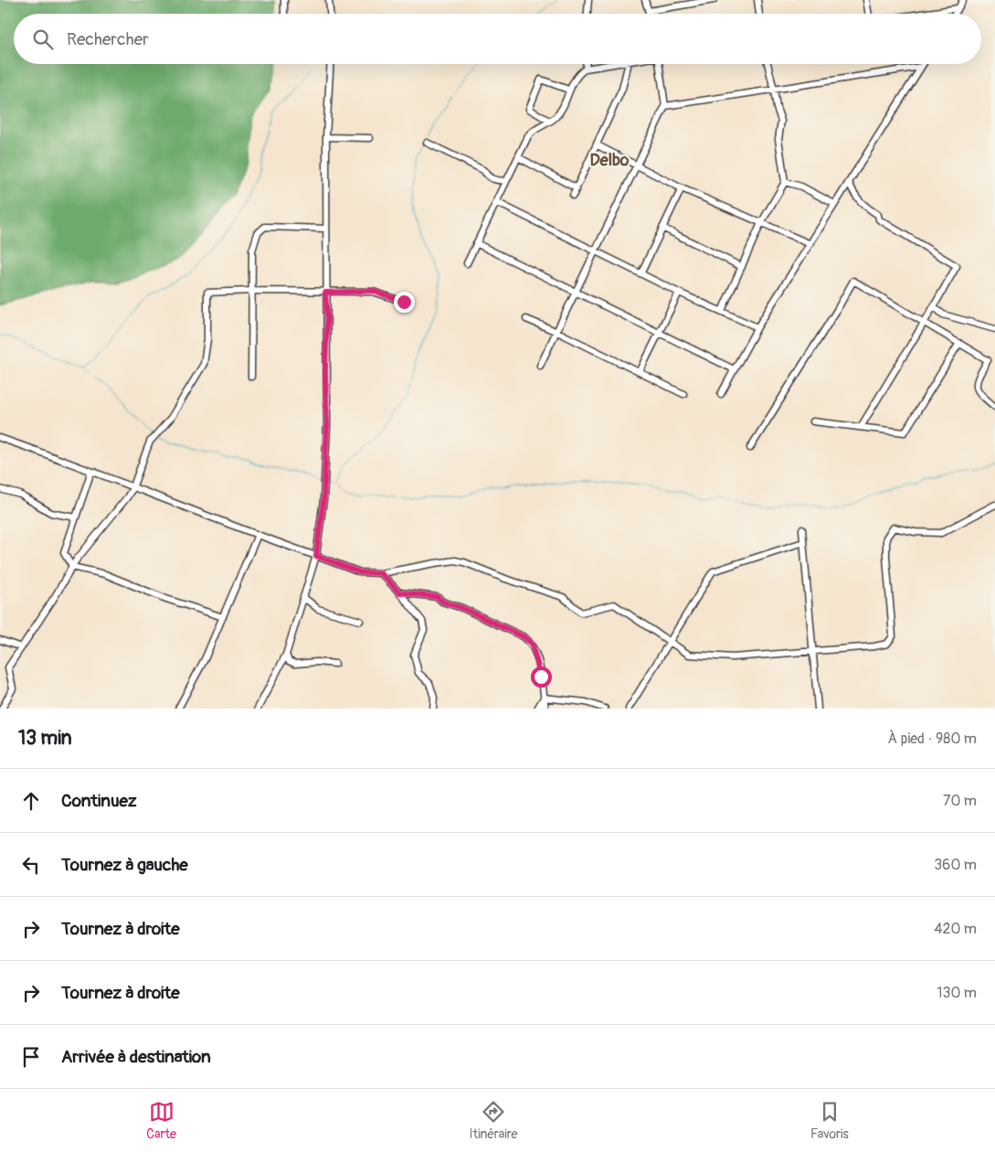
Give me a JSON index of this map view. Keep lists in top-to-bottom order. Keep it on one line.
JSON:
{"districts":["Delbo"],"page":{"search":"Rechercher","heading":["13 min","À pied · 980 m"],"list":[["Continuez","70 m"],["Tournez à gauche","360 m"],["Tournez à droite","420 m"],["Tournez à droite","130 m"],"Arrivée à destination"],"nav":["Carte","Itinéraire","Favoris"]}}
